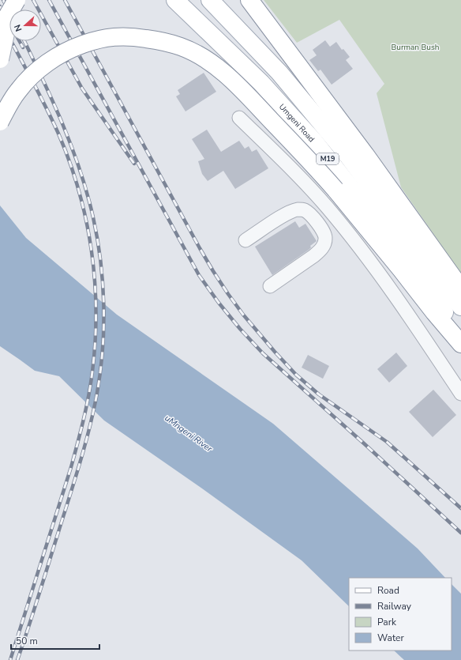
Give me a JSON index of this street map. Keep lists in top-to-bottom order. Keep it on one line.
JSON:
{"streets":{"main road":["Umgeni Road","M19"]},"water":["uMngeni River"],"parks":["Burman Bush"],"legend":["Road","Railway","Park","Water"],"scale_bar":"50 m","north":"left"}
